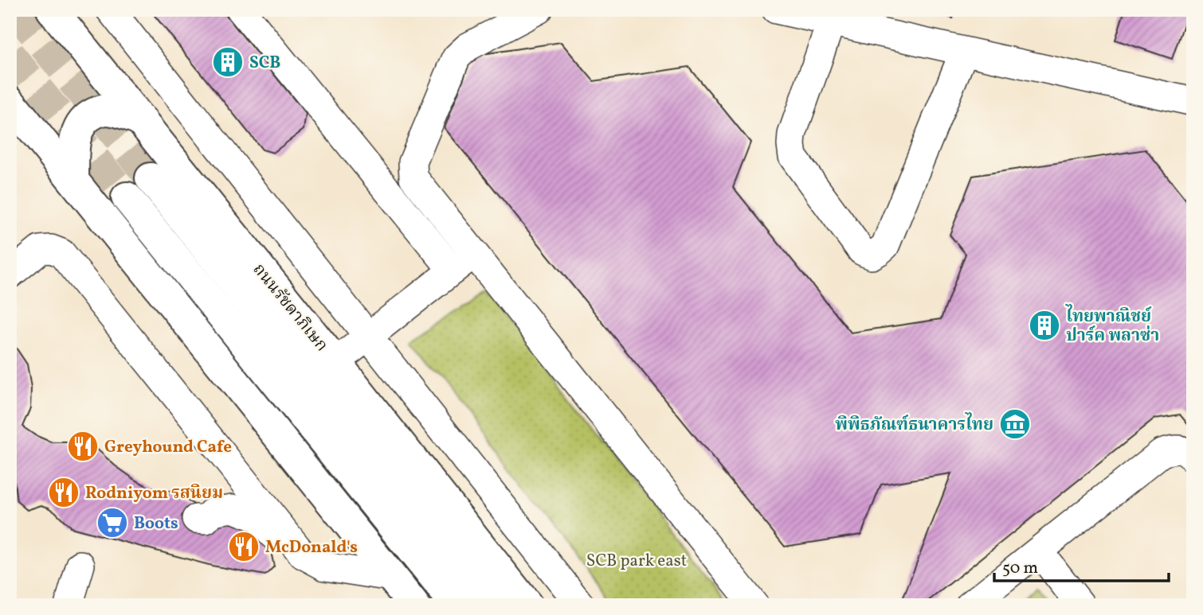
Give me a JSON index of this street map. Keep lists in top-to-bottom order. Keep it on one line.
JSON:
{"streets":{"main road":["ถนนรัชดาภิเษก"]},"parks":["SCB park east"],"places":{"building":["SCB","ไทยพาณิชย์ ปาร์ค พลาซ่า"],"museum":["พิพิธภัณฑ์ธนาคารไทย"],"restaurant":["Greyhound Cafe","Rodniyom รสนิยม","McDonald's"],"supermarket":["Boots"]},"scale_bar":"50 m"}
